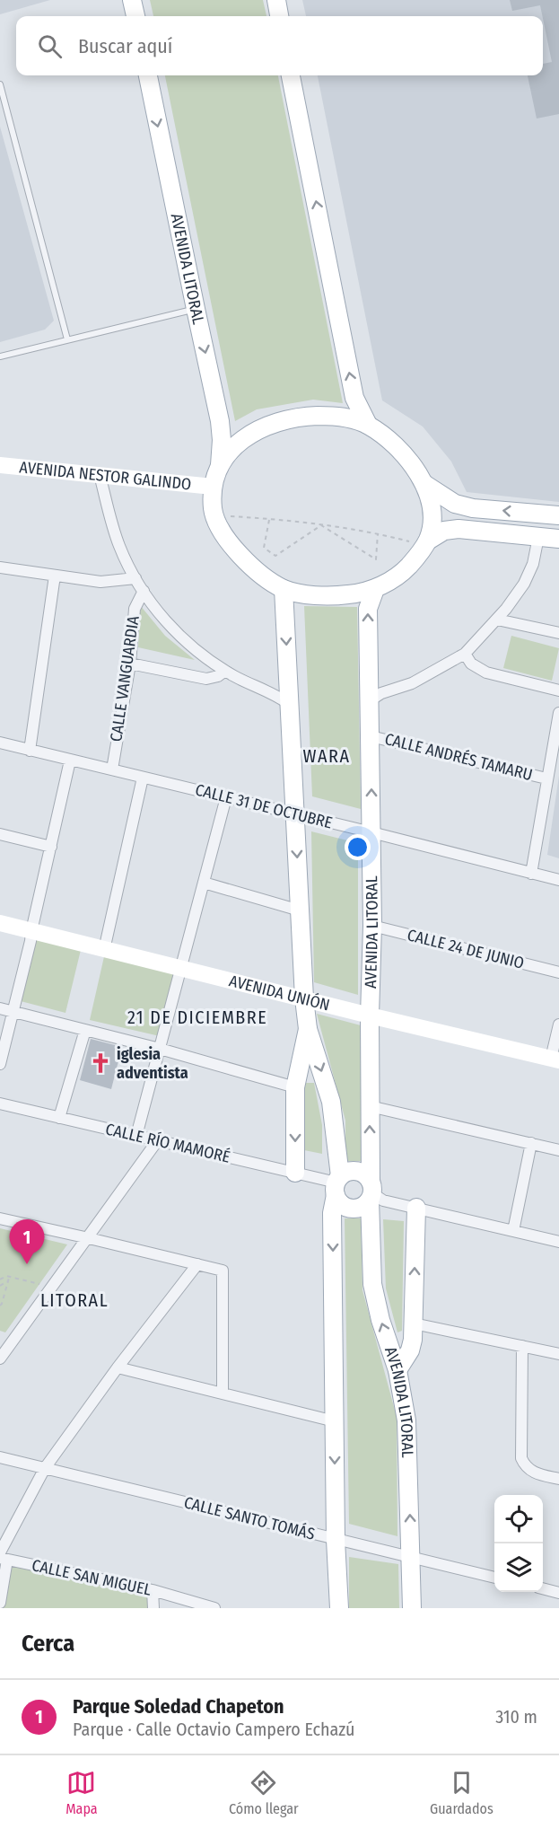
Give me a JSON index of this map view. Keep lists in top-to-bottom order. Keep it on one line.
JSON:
{"streets":{"main road":["AVENIDA LITORAL"],"street":["AVENIDA NESTOR GALINDO","CALLE VANGUARDIA","CALLE ANDRÉS TAMARU","CALLE 31 DE OCTUBRE","CALLE 24 DE JUNIO","AVENIDA UNIÓN","CALLE RÍO MAMORÉ","CALLE SANTO TOMÁS","CALLE SAN MIGUEL"]},"crossings":[["AVENIDA LITORAL","CALLE ANDRÉS TAMARU"],["AVENIDA LITORAL","CALLE 31 DE OCTUBRE"],["AVENIDA LITORAL","CALLE 24 DE JUNIO"],["AVENIDA LITORAL","AVENIDA UNIÓN"],["AVENIDA LITORAL","CALLE RÍO MAMORÉ"],["AVENIDA LITORAL","CALLE SANTO TOMÁS"],["CALLE VANGUARDIA","CALLE 31 DE OCTUBRE"]],"districts":["WARA","21 DE DICIEMBRE","LITORAL"],"places":{"church":["iglesia adventista"]},"page":{"search":"Buscar aquí","pins":"1","heading":"Cerca","list":[{"mark":"1","name":"Parque Soledad Chapeton","note":"Parque · Calle Octavio Campero Echazú","value":"310 m"}],"nav":["Mapa","Cómo llegar","Guardados"]}}
